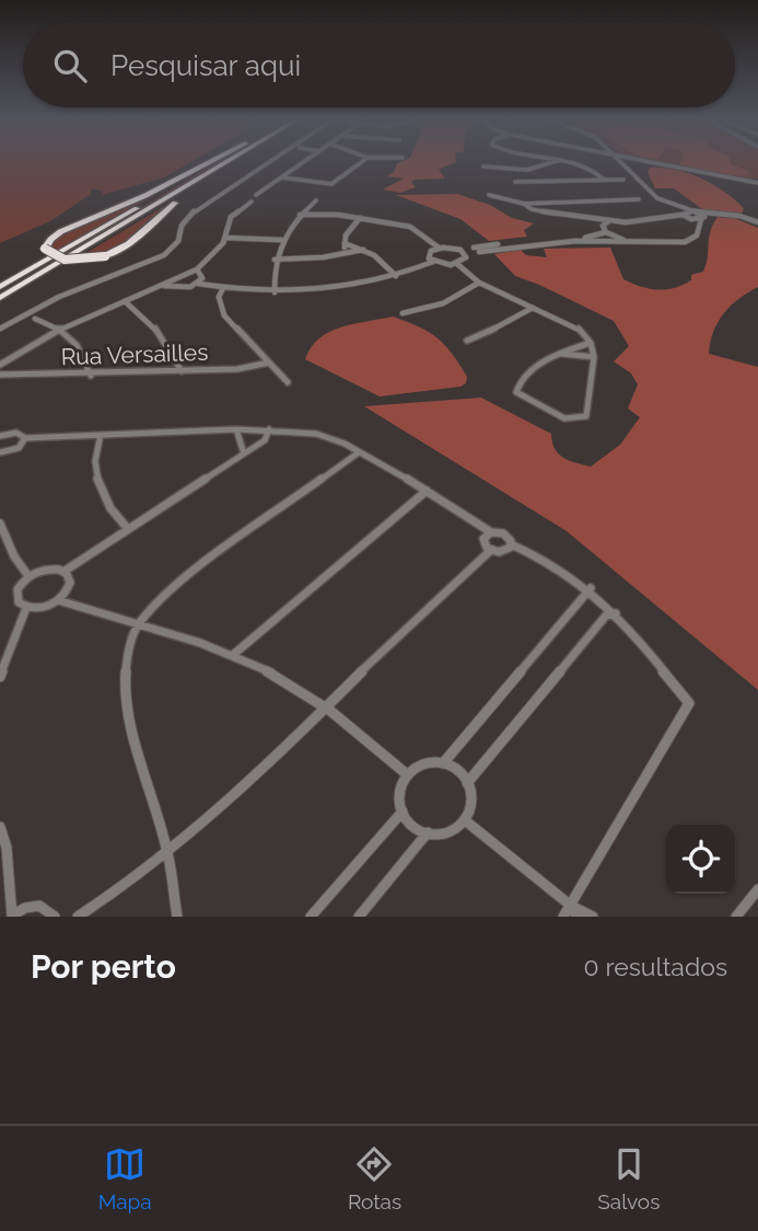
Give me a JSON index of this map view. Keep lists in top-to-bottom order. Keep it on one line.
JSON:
{"streets":{"street":["Rua Versailles"]},"page":{"search":"Pesquisar aqui","heading":["Por perto","0 resultados"],"nav":["Mapa","Rotas","Salvos"]}}
